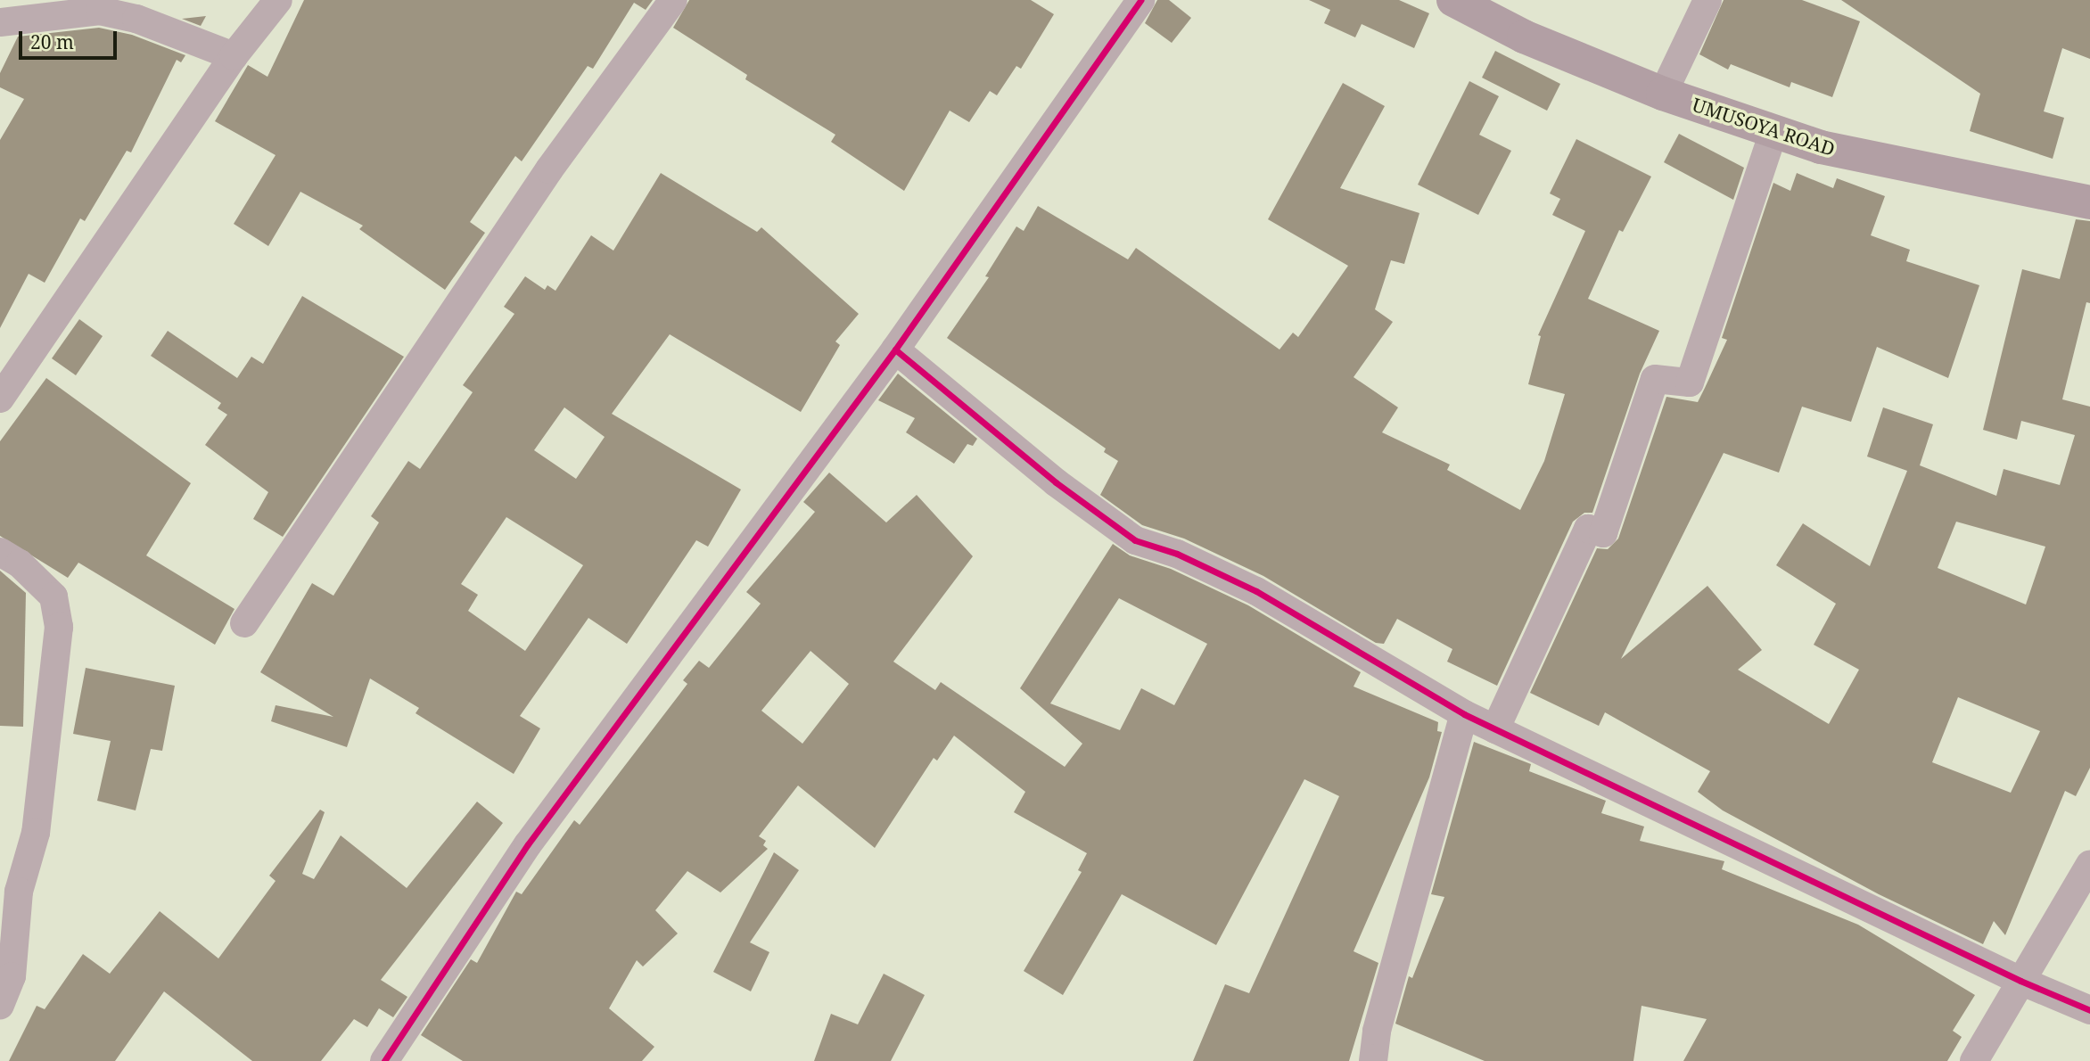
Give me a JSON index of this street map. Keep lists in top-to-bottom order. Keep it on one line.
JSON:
{"streets":{"main road":["UMUSOYA ROAD"]},"scale_bar":"20 m"}
